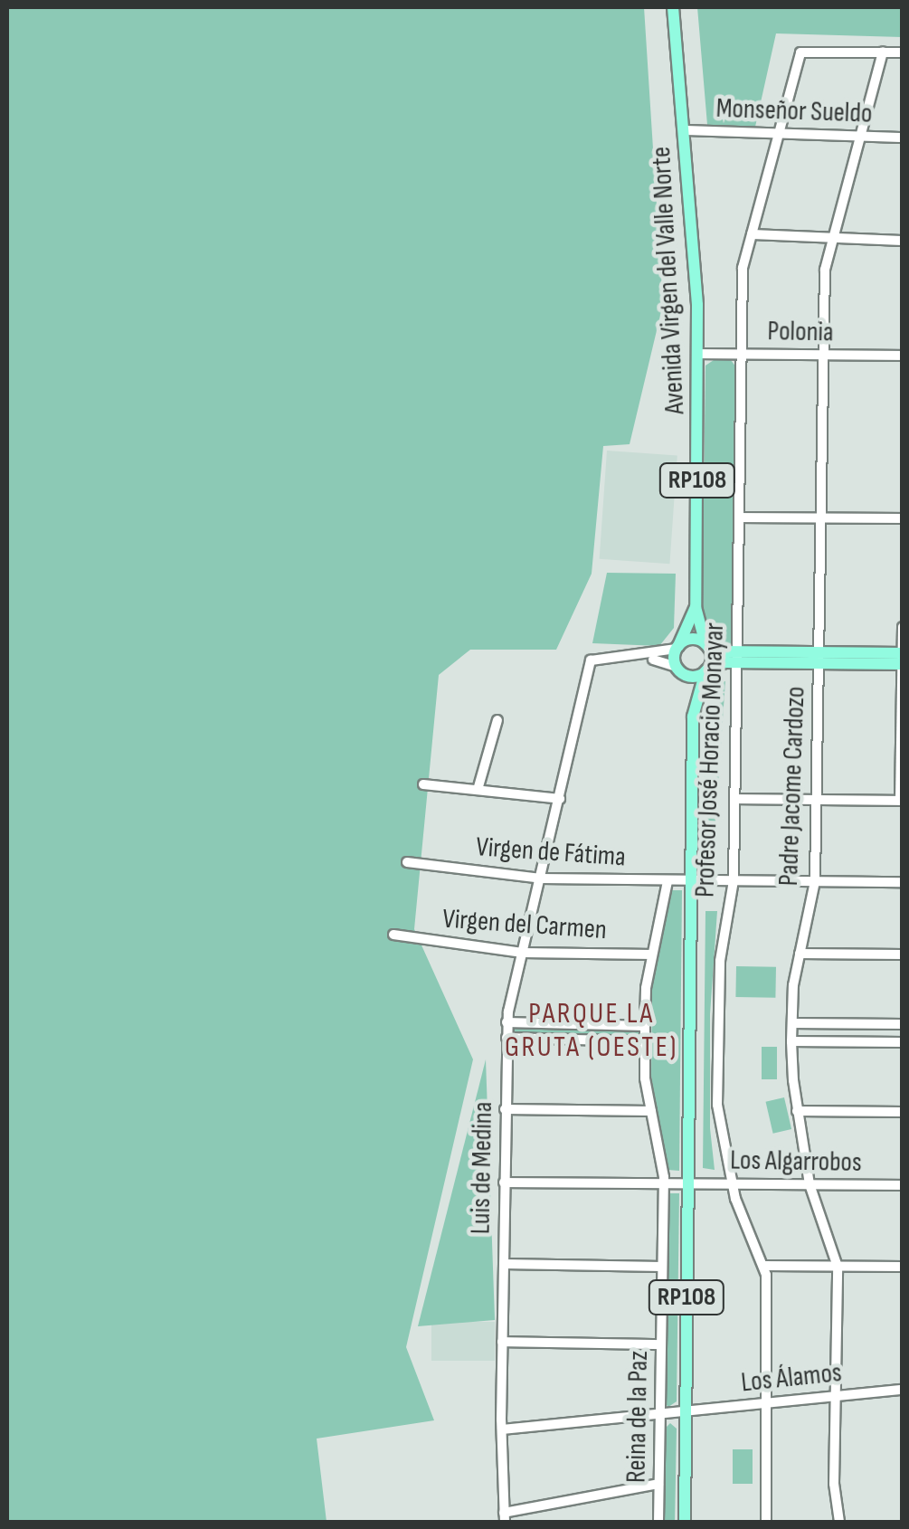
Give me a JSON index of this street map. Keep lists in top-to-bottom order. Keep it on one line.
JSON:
{"streets":{"main road":["Avenida Virgen del Valle Norte","RP108"],"street":["Monseñor Sueldo","Polonia","Profesor José Horacio Monayar","Padre Jacome Cardozo","Virgen de Fátima","Virgen del Carmen","Los Algarrobos","Luis de Medina","Los Álamos","Reina de la Paz"]},"crossings":[["Monseñor Sueldo","Avenida Virgen del Valle Norte"],["Monseñor Sueldo","Profesor José Horacio Monayar"],["Monseñor Sueldo","Padre Jacome Cardozo"],["Avenida Virgen del Valle Norte","Polonia"],["Avenida Virgen del Valle Norte","RP108"],["Polonia","Profesor José Horacio Monayar"],["Polonia","Padre Jacome Cardozo"],["RP108","Virgen de Fátima"],["RP108","Los Algarrobos"],["RP108","Los Álamos"],["Profesor José Horacio Monayar","Padre Jacome Cardozo"],["Profesor José Horacio Monayar","Virgen de Fátima"],["Profesor José Horacio Monayar","Los Algarrobos"],["Profesor José Horacio Monayar","Los Álamos"],["Padre Jacome Cardozo","Virgen de Fátima"],["Padre Jacome Cardozo","Los Algarrobos"],["Padre Jacome Cardozo","Los Álamos"],["Virgen de Fátima","Luis de Medina"],["Virgen de Fátima","Reina de la Paz"],["Virgen del Carmen","Luis de Medina"],["Virgen del Carmen","Reina de la Paz"],["Los Algarrobos","Luis de Medina"],["Los Algarrobos","Reina de la Paz"],["Luis de Medina","Los Álamos"],["Los Álamos","Reina de la Paz"]],"districts":["PARQUE LA GRUTA (OESTE)"]}
